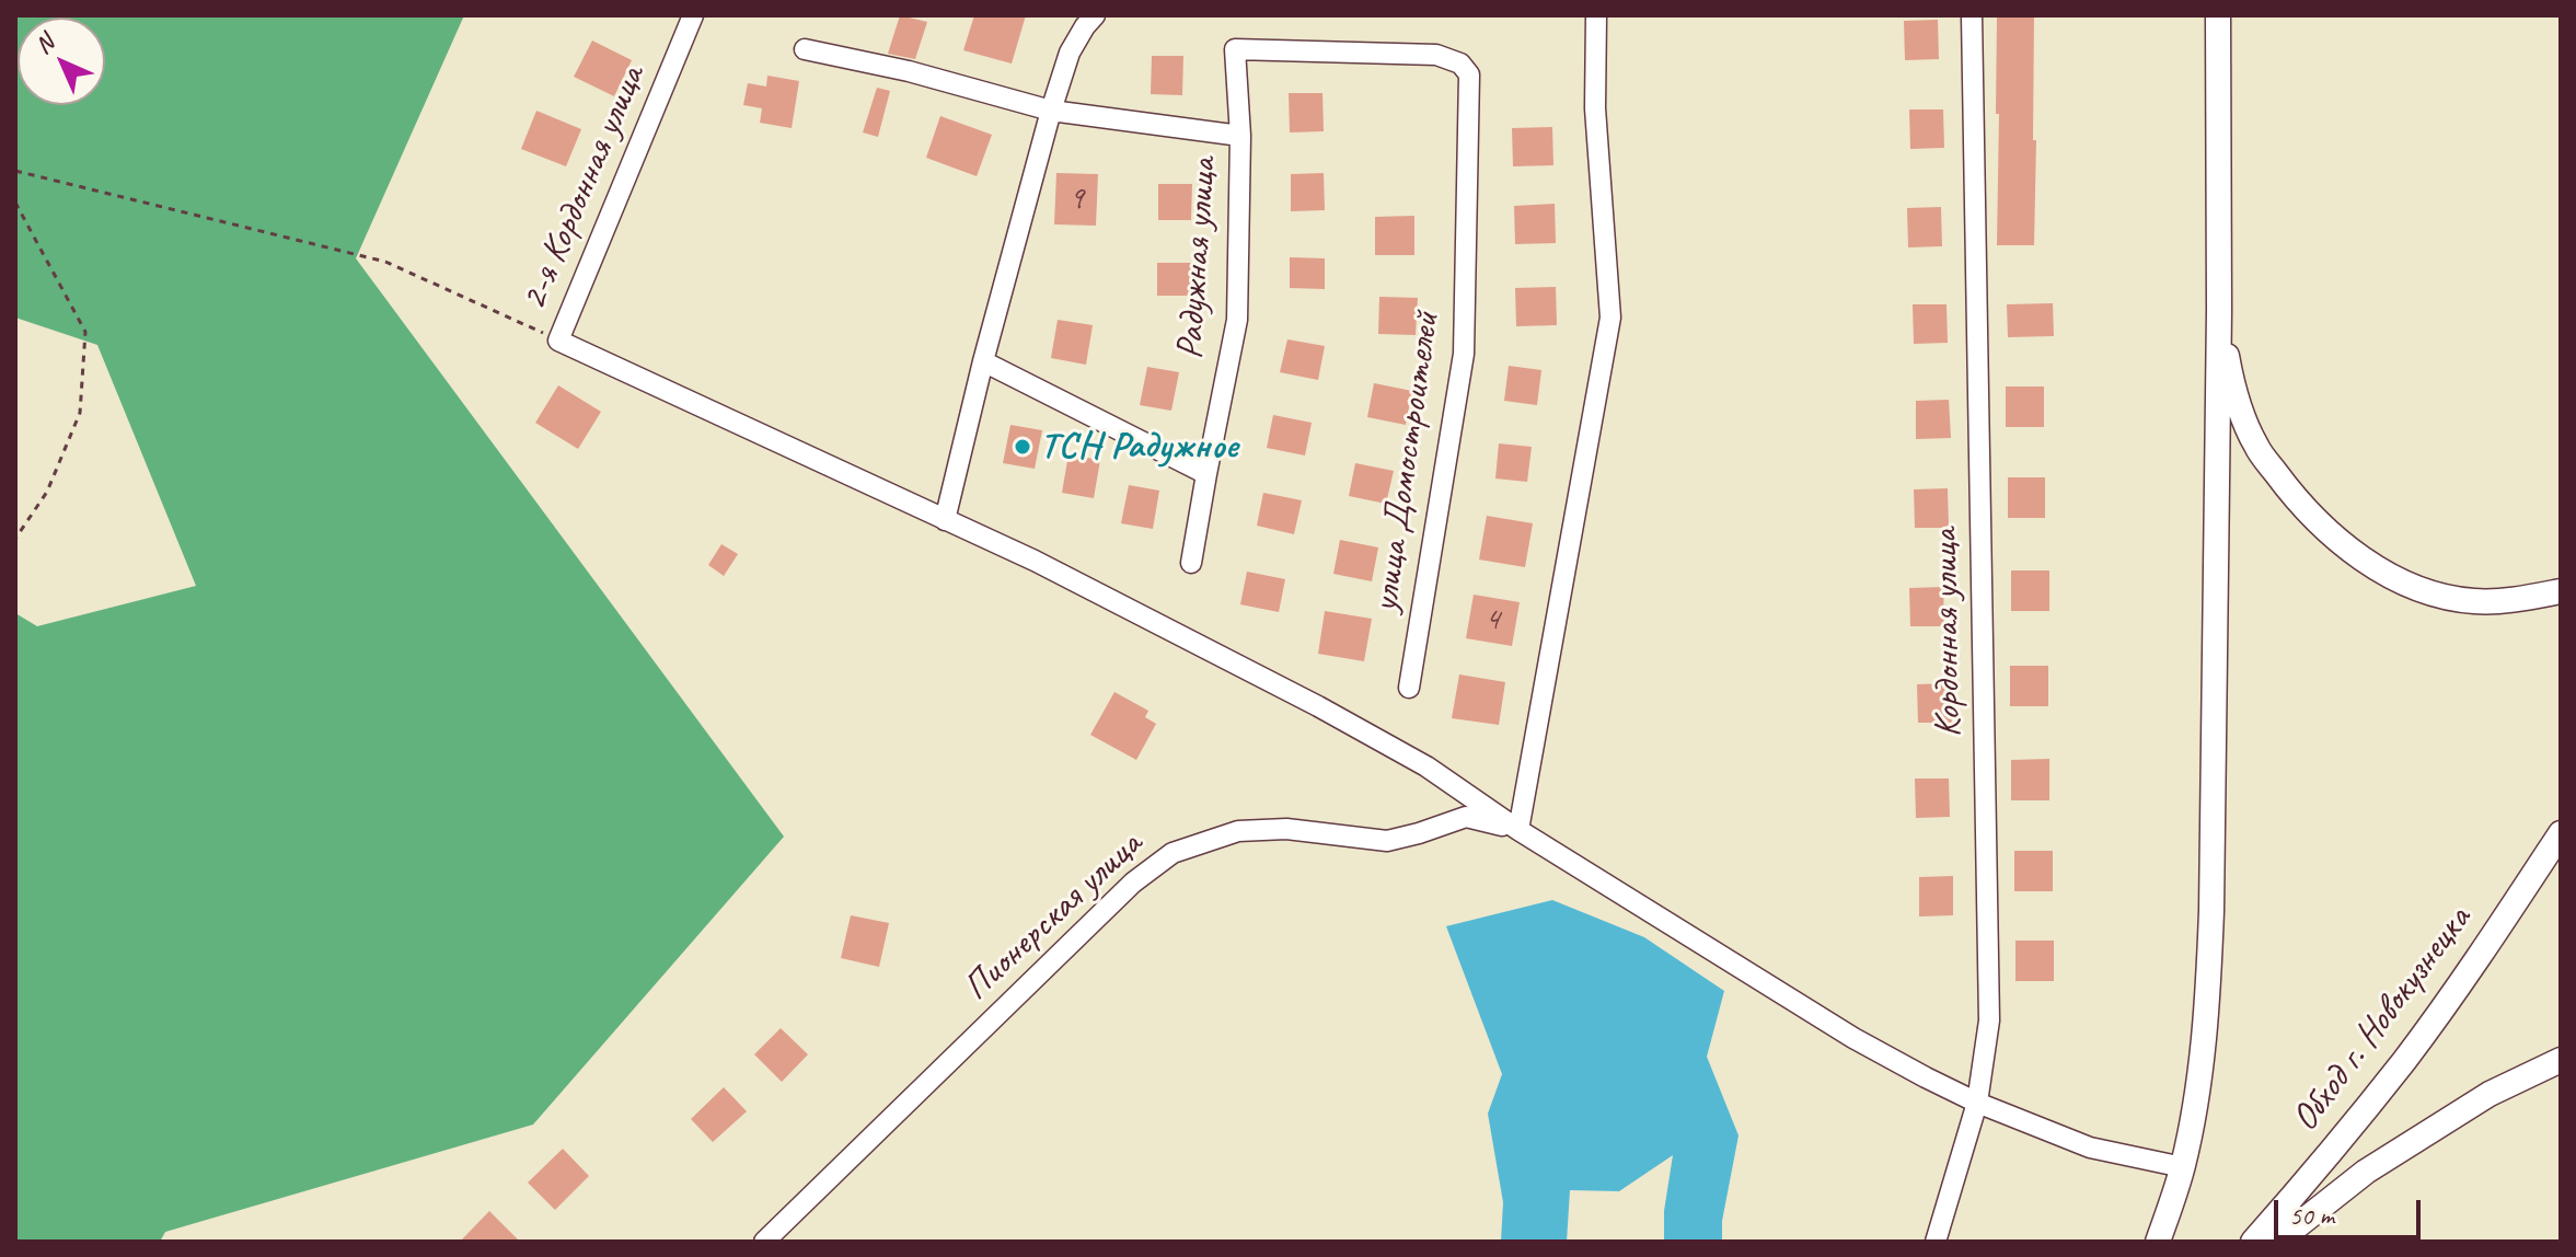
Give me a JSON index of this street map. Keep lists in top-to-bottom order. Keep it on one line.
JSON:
{"streets":{"main road":["Обход г. Новокузнецка"],"street":["2-я Кордонная улица","Радужная улица","улица Домостроителей","Кордонная улица","Пионерская улица"]},"crossings":[["Радужная улица","улица Домостроителей"]],"places":["ТСН Радужное"],"house_numbers":["9","4"],"scale_bar":"50 m","north":"top left"}
